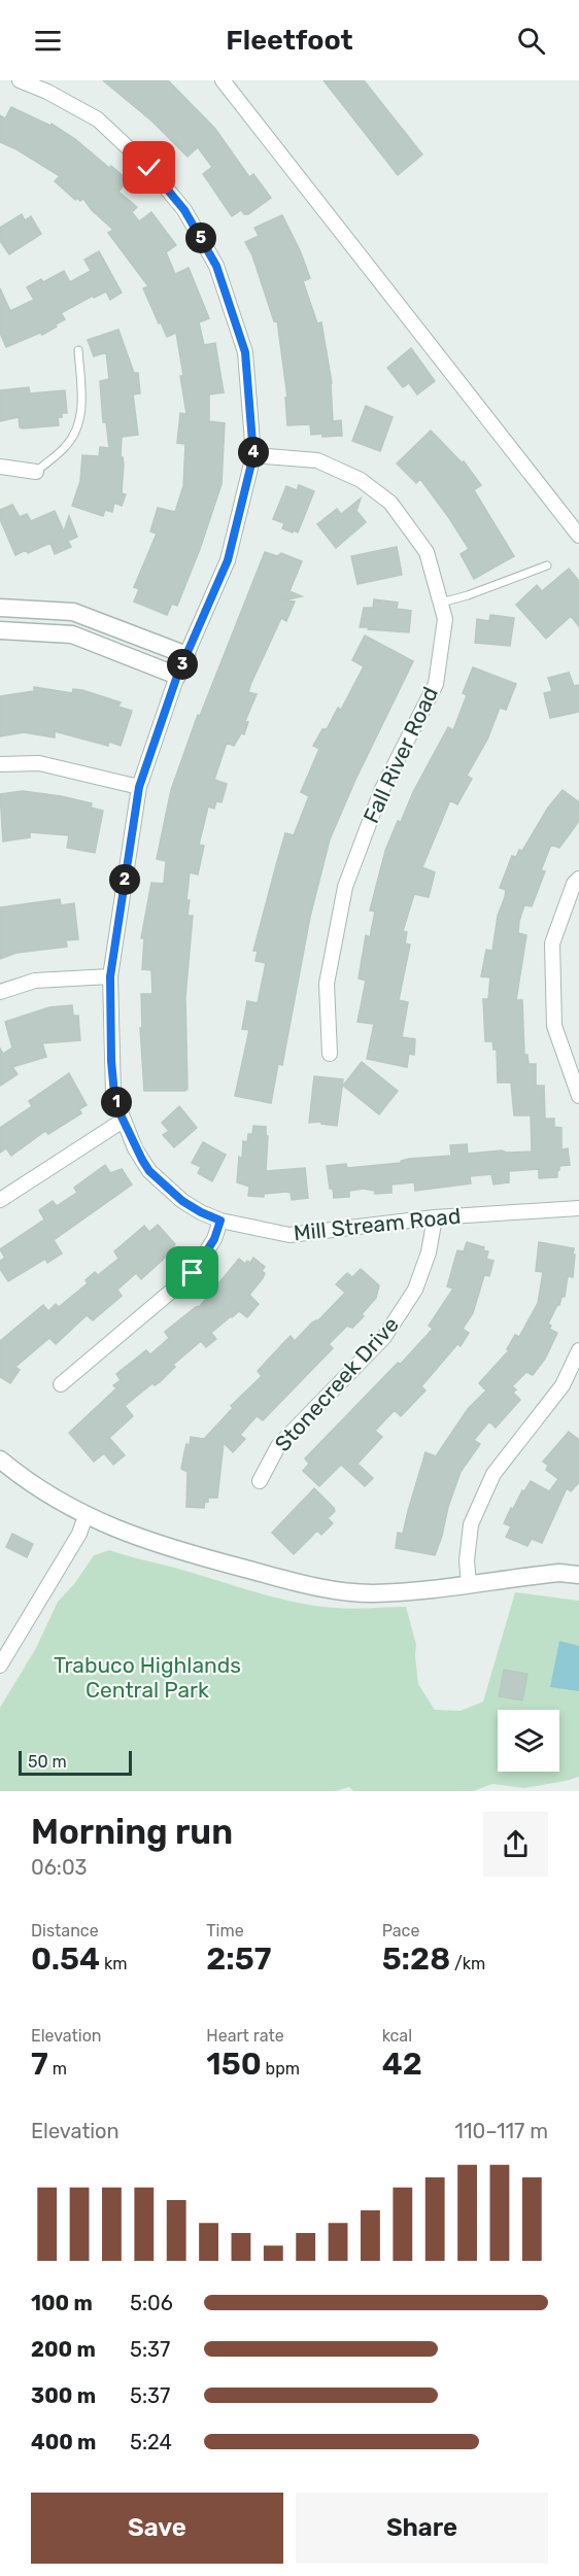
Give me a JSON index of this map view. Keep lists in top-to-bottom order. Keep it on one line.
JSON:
{"streets":{"street":["Fall River Road","Mill Stream Road","Stonecreek Drive"]},"crossings":[["Fall River Road","Mill Stream Road"],["Mill Stream Road","Stonecreek Drive"]],"parks":["Trabuco Highlands Central Park"],"scale_bar":"50 m","page":{"header":"Fleetfoot","pins":["5","4","3","2","1"],"scale":"50 m","heading":["Morning run","06:03"],"stats":[["Distance","0.54 km"],["Time","2:57"],["Pace","5:28 /km"],["Elevation","7 m"],["Heart rate","150 bpm"],["kcal","42"]],"chart":["Elevation","110–117 m"],"list":[{"name":"100 m","note":"5:06"},{"name":"200 m","note":"5:37"},{"name":"300 m","note":"5:37"},{"name":"400 m","note":"5:24"}],"buttons":["Save","Share"]}}
